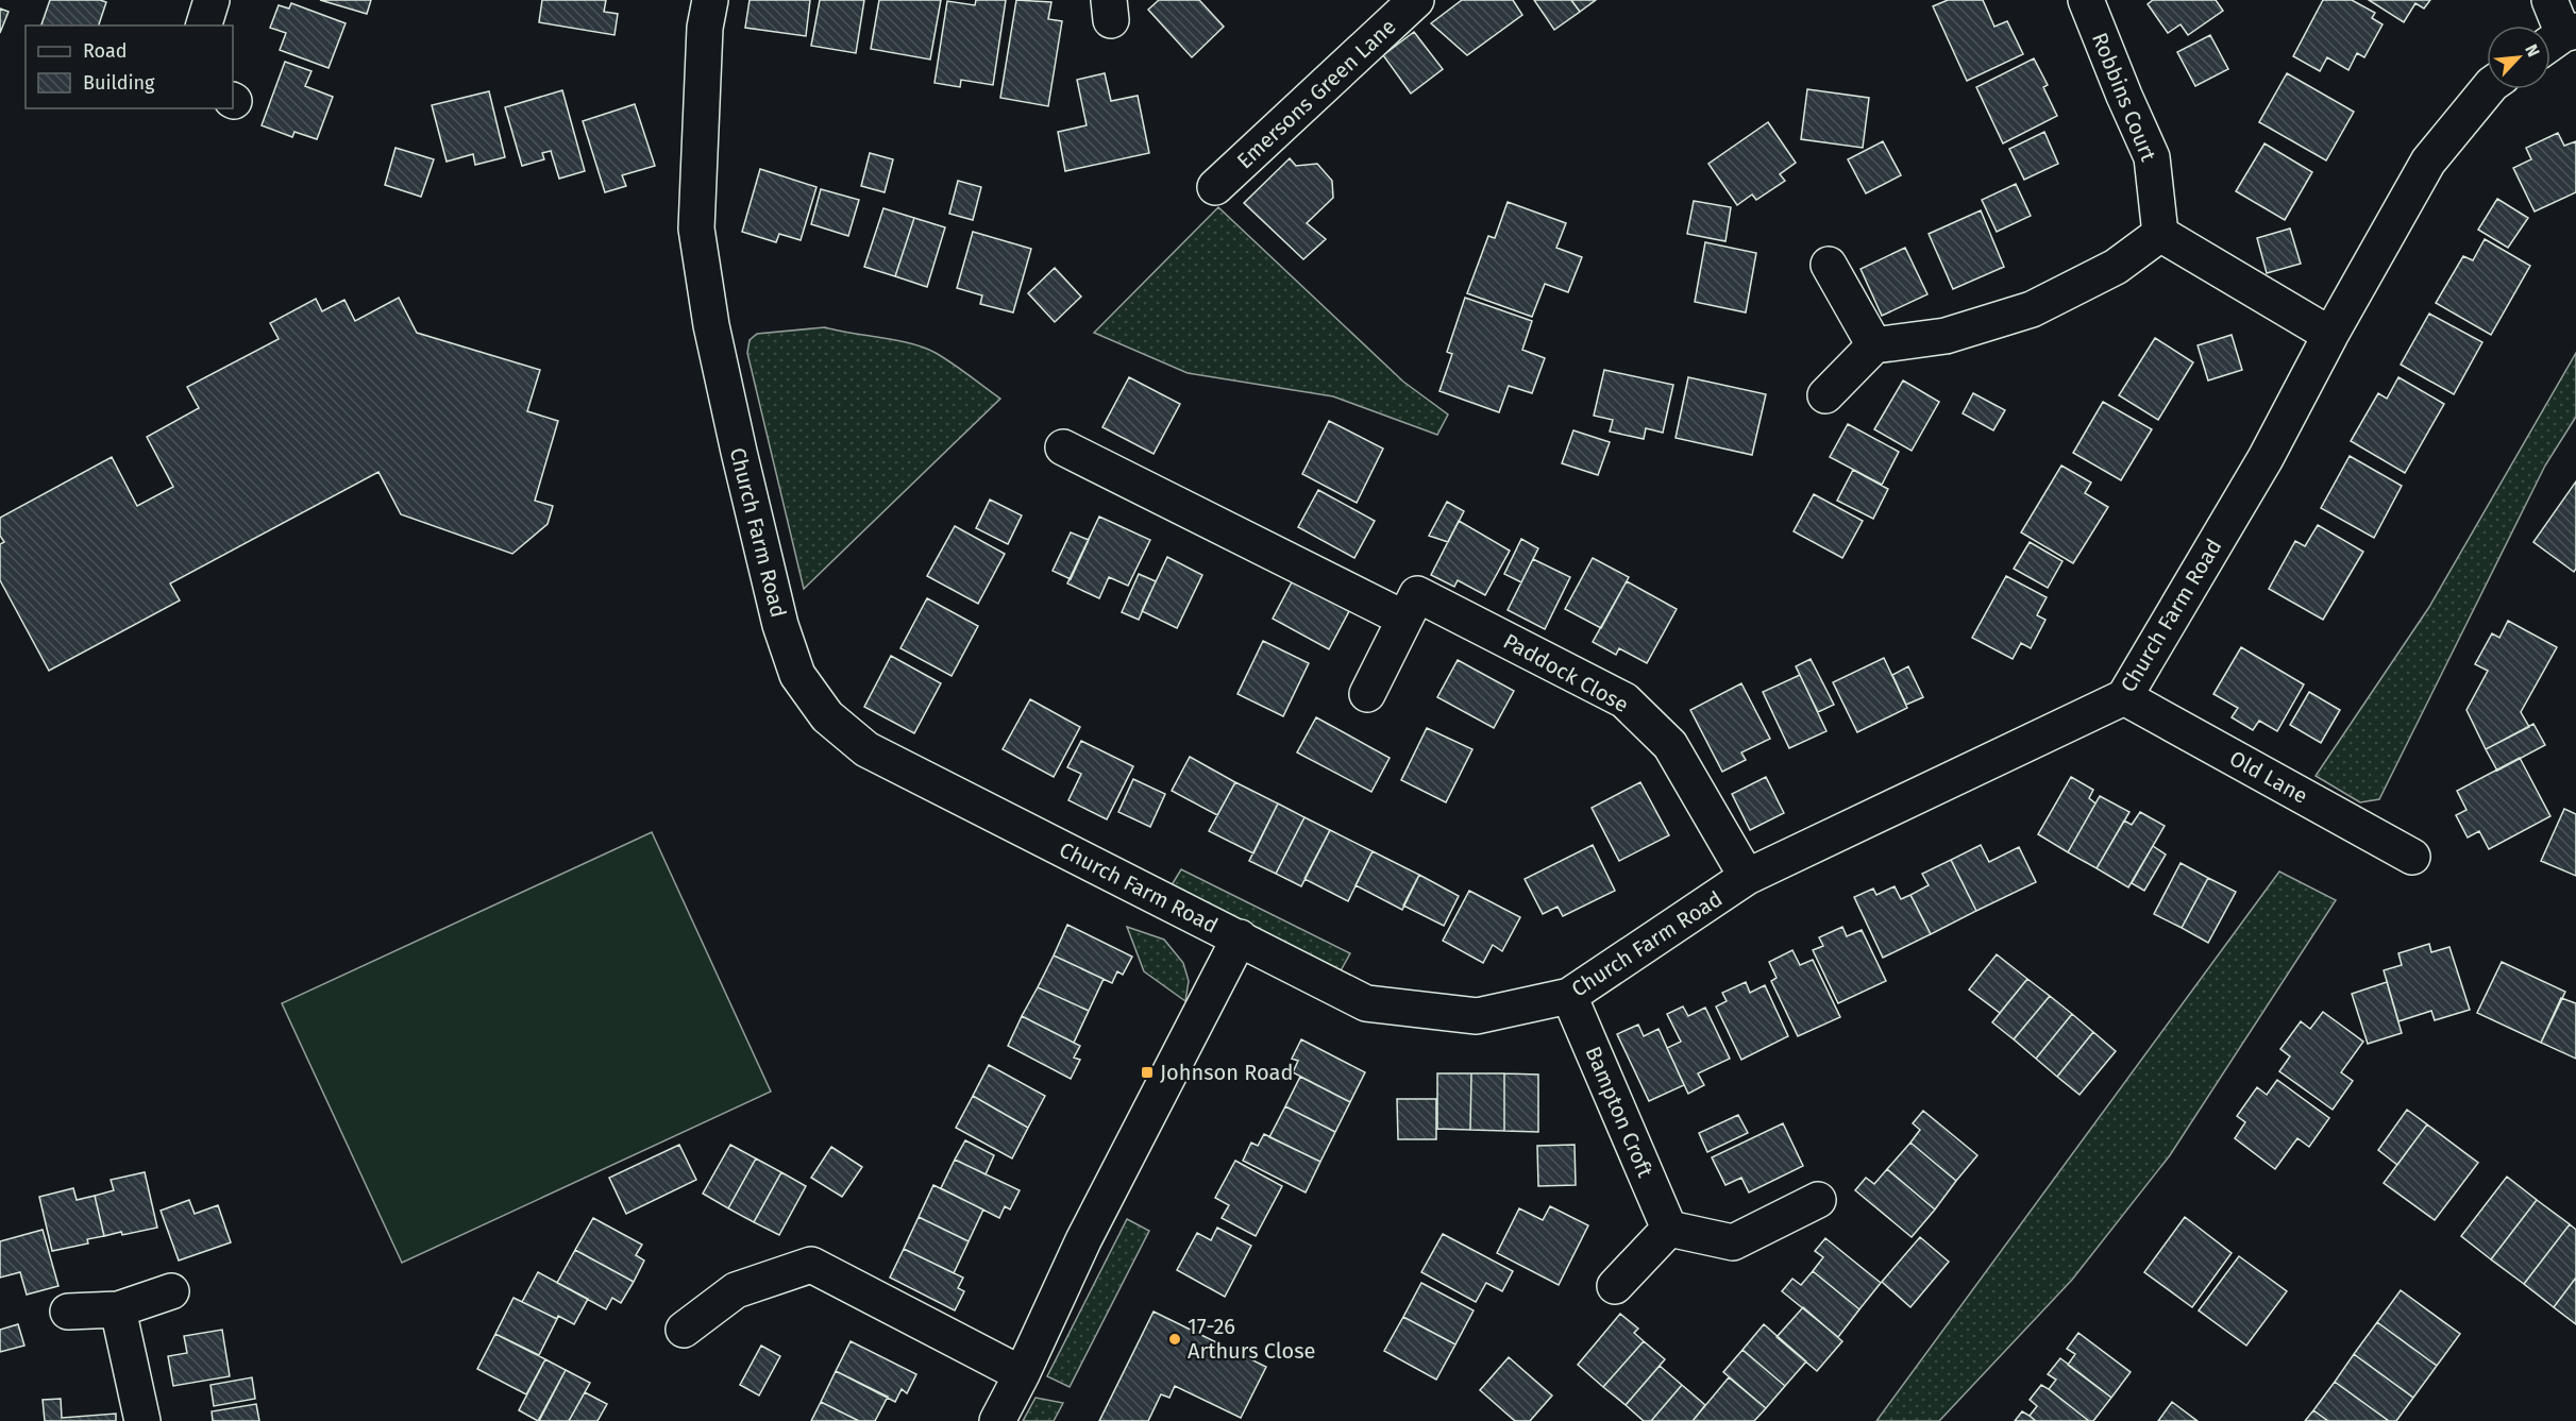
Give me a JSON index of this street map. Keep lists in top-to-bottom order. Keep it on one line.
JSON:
{"streets":{"street":["Emersons Green Lane","Robbins Court","Church Farm Road","Paddock Close","Old Lane","Bampton Croft"]},"crossings":[["Church Farm Road","Paddock Close"],["Church Farm Road","Old Lane"],["Church Farm Road","Bampton Croft"]],"places":{"transit":["Johnson Road"],"other":["17-26 Arthurs Close"]},"legend":["Road","Building"],"north":"top right"}
